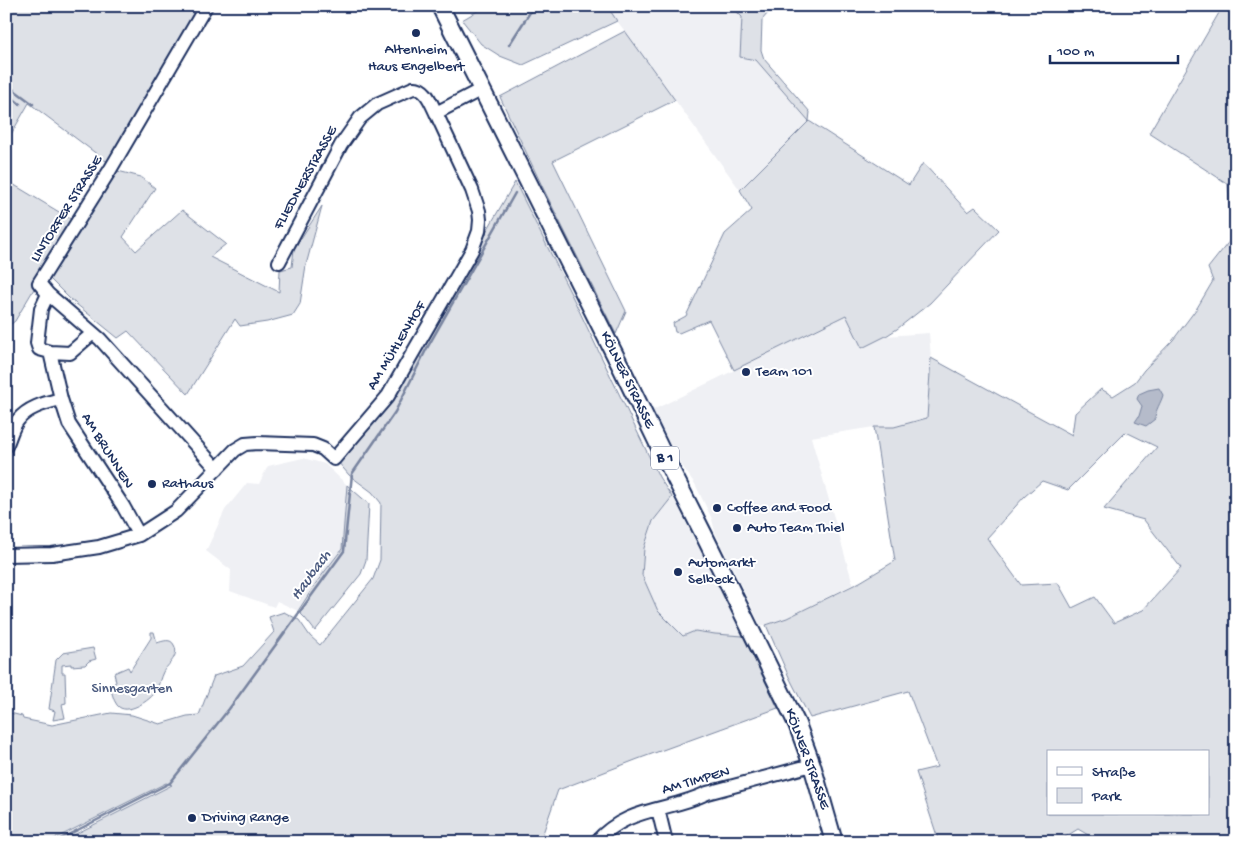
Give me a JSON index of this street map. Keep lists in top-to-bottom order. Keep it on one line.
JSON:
{"streets":{"main road":["KÖLNER STRASSE","B 1"],"street":["FLIEDNERSTRASSE","LINTORFER STRASSE","AM MÜHLENHOF","AM BRUNNEN","AM TIMPEN"]},"crossings":[["FLIEDNERSTRASSE","AM MÜHLENHOF"],["LINTORFER STRASSE","AM BRUNNEN"],["AM MÜHLENHOF","AM BRUNNEN"],["KÖLNER STRASSE","AM TIMPEN"]],"water":["Haubach"],"parks":["Sinnesgarten"],"places":["Altenheim Haus Engelbert","Team 101","Rathaus","Coffee and Food","Auto Team Thiel","Automarkt Selbeck","Driving Range"],"legend":["Straße","Park"],"scale_bar":"100 m"}
